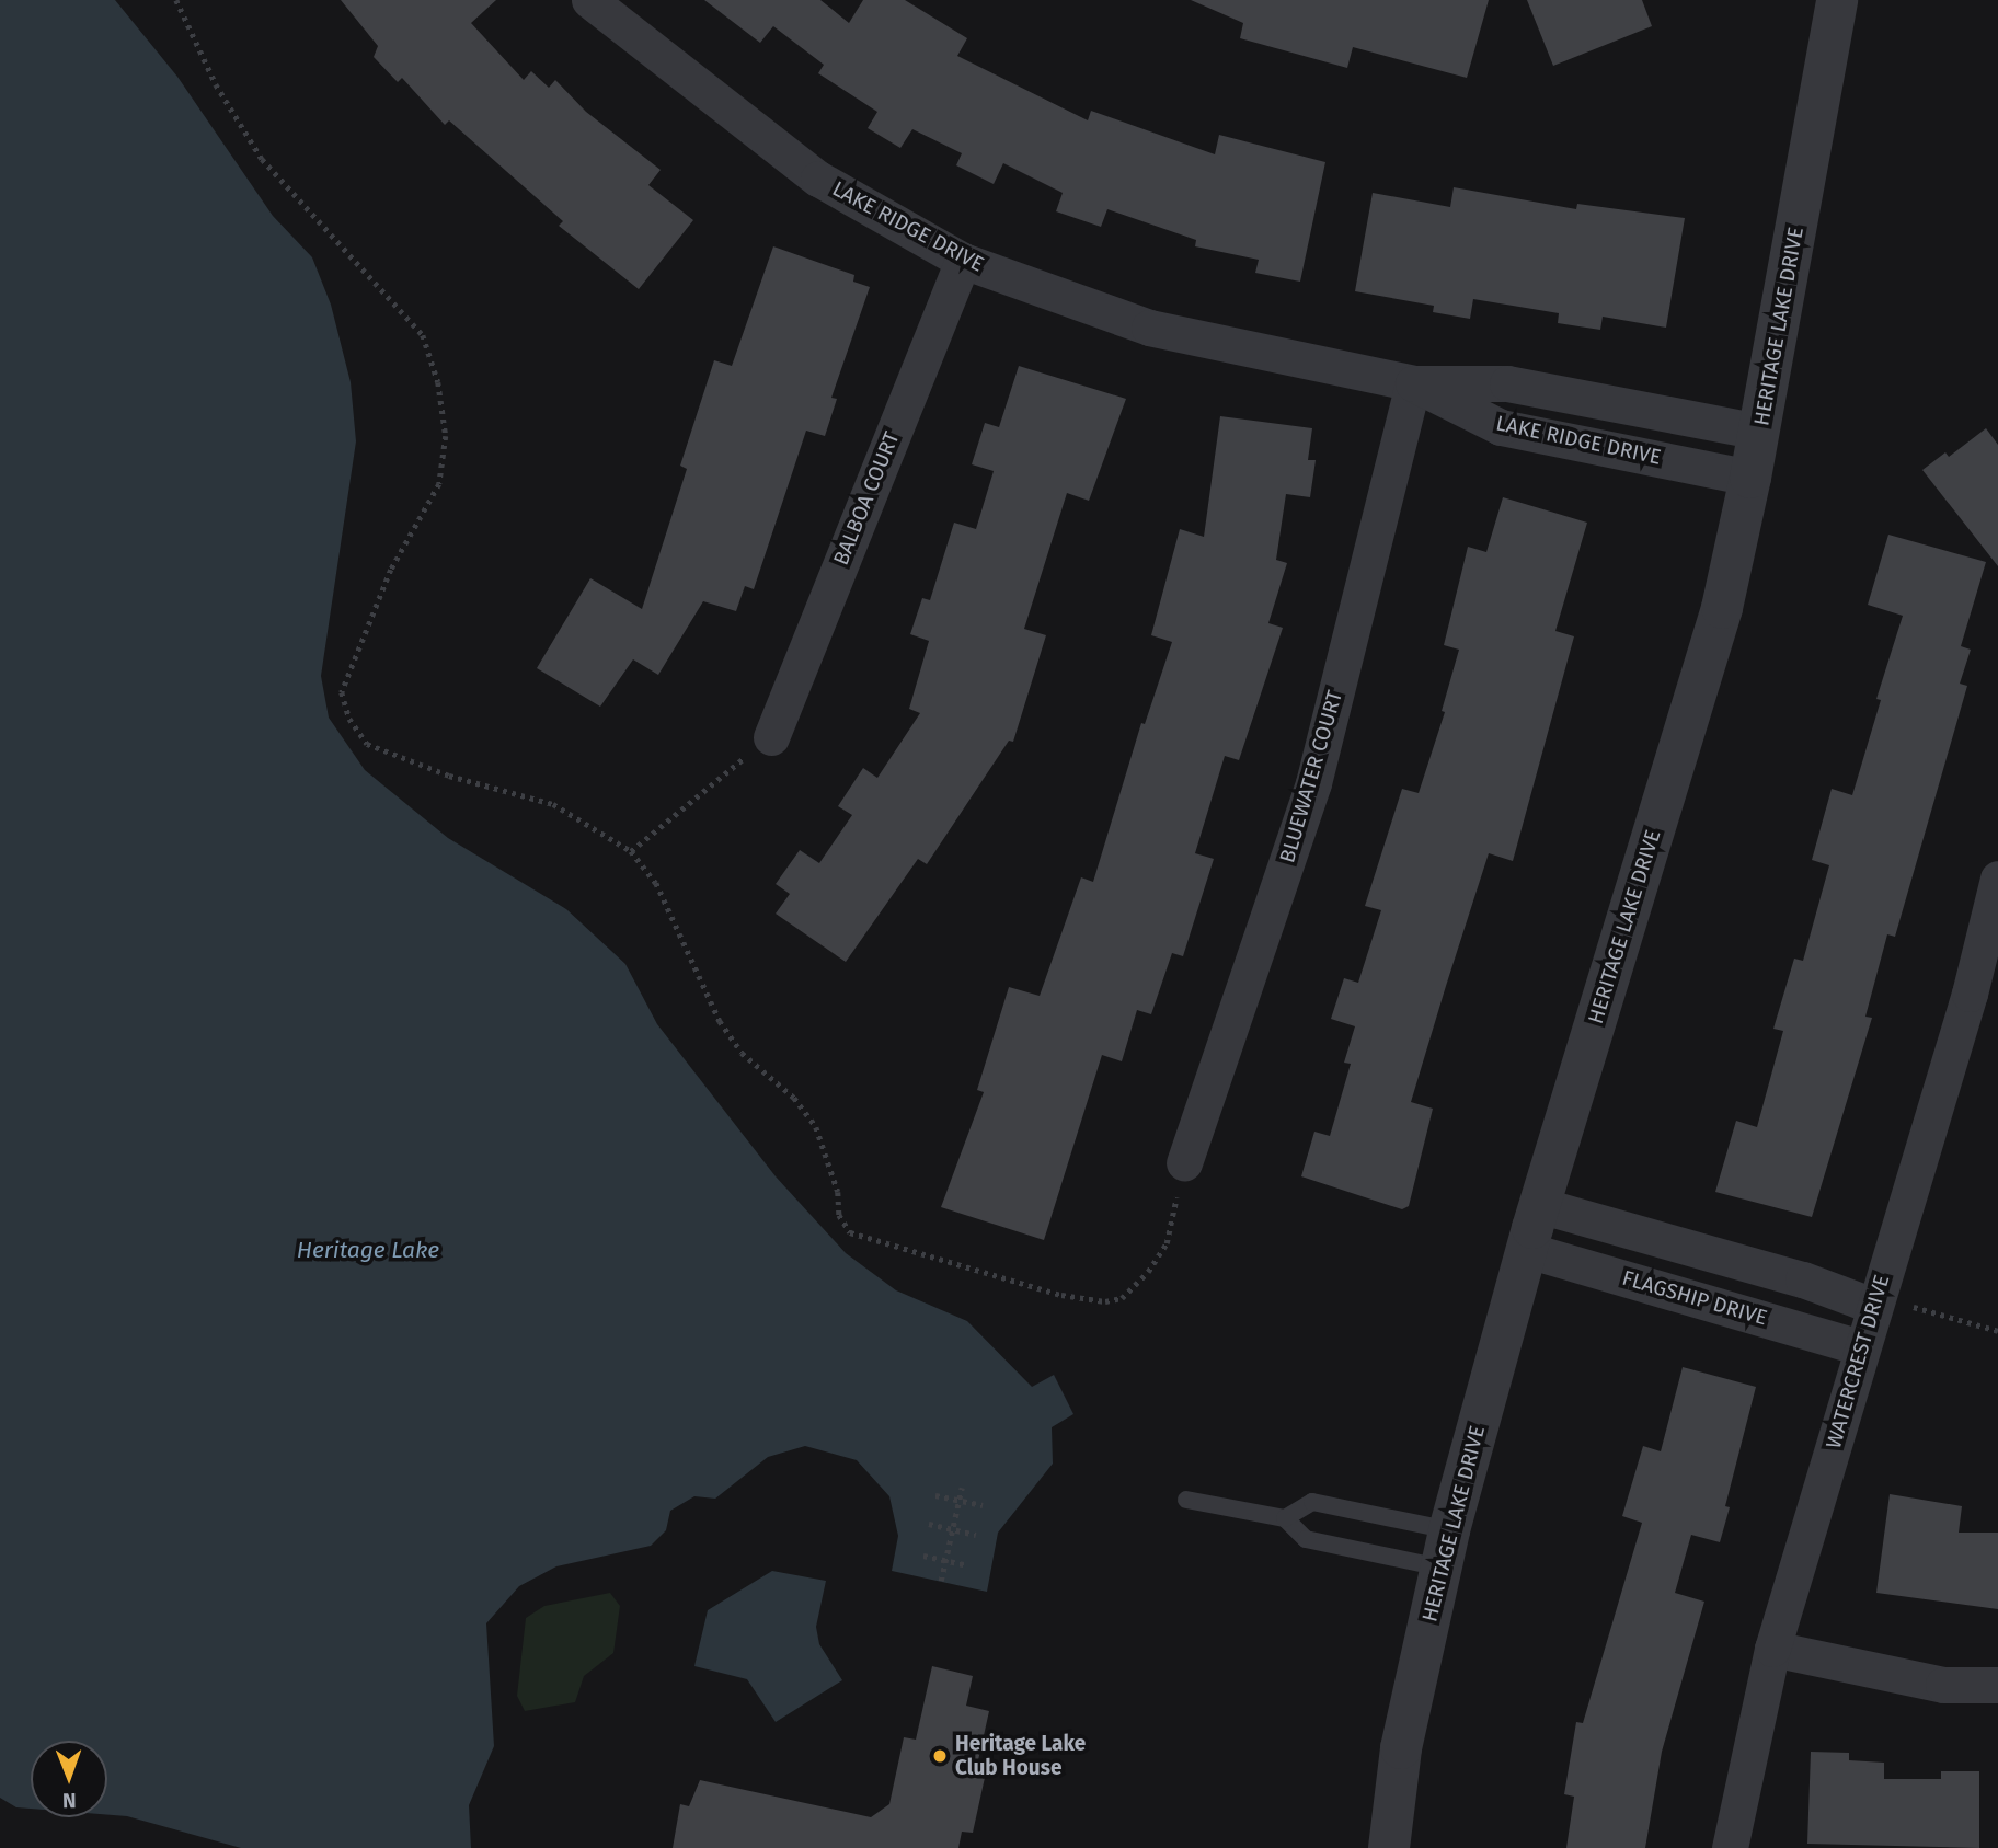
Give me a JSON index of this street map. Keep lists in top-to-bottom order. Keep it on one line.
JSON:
{"streets":{"street":["LAKE RIDGE DRIVE","HERITAGE LAKE DRIVE","BALBOA COURT","BLUEWATER COURT","FLAGSHIP DRIVE","WATERCREST DRIVE"]},"crossings":[["LAKE RIDGE DRIVE","HERITAGE LAKE DRIVE"],["LAKE RIDGE DRIVE","BALBOA COURT"],["LAKE RIDGE DRIVE","BLUEWATER COURT"],["HERITAGE LAKE DRIVE","FLAGSHIP DRIVE"],["FLAGSHIP DRIVE","WATERCREST DRIVE"]],"water":["Heritage Lake"],"places":["Heritage Lake Club House"],"north":"bottom"}
